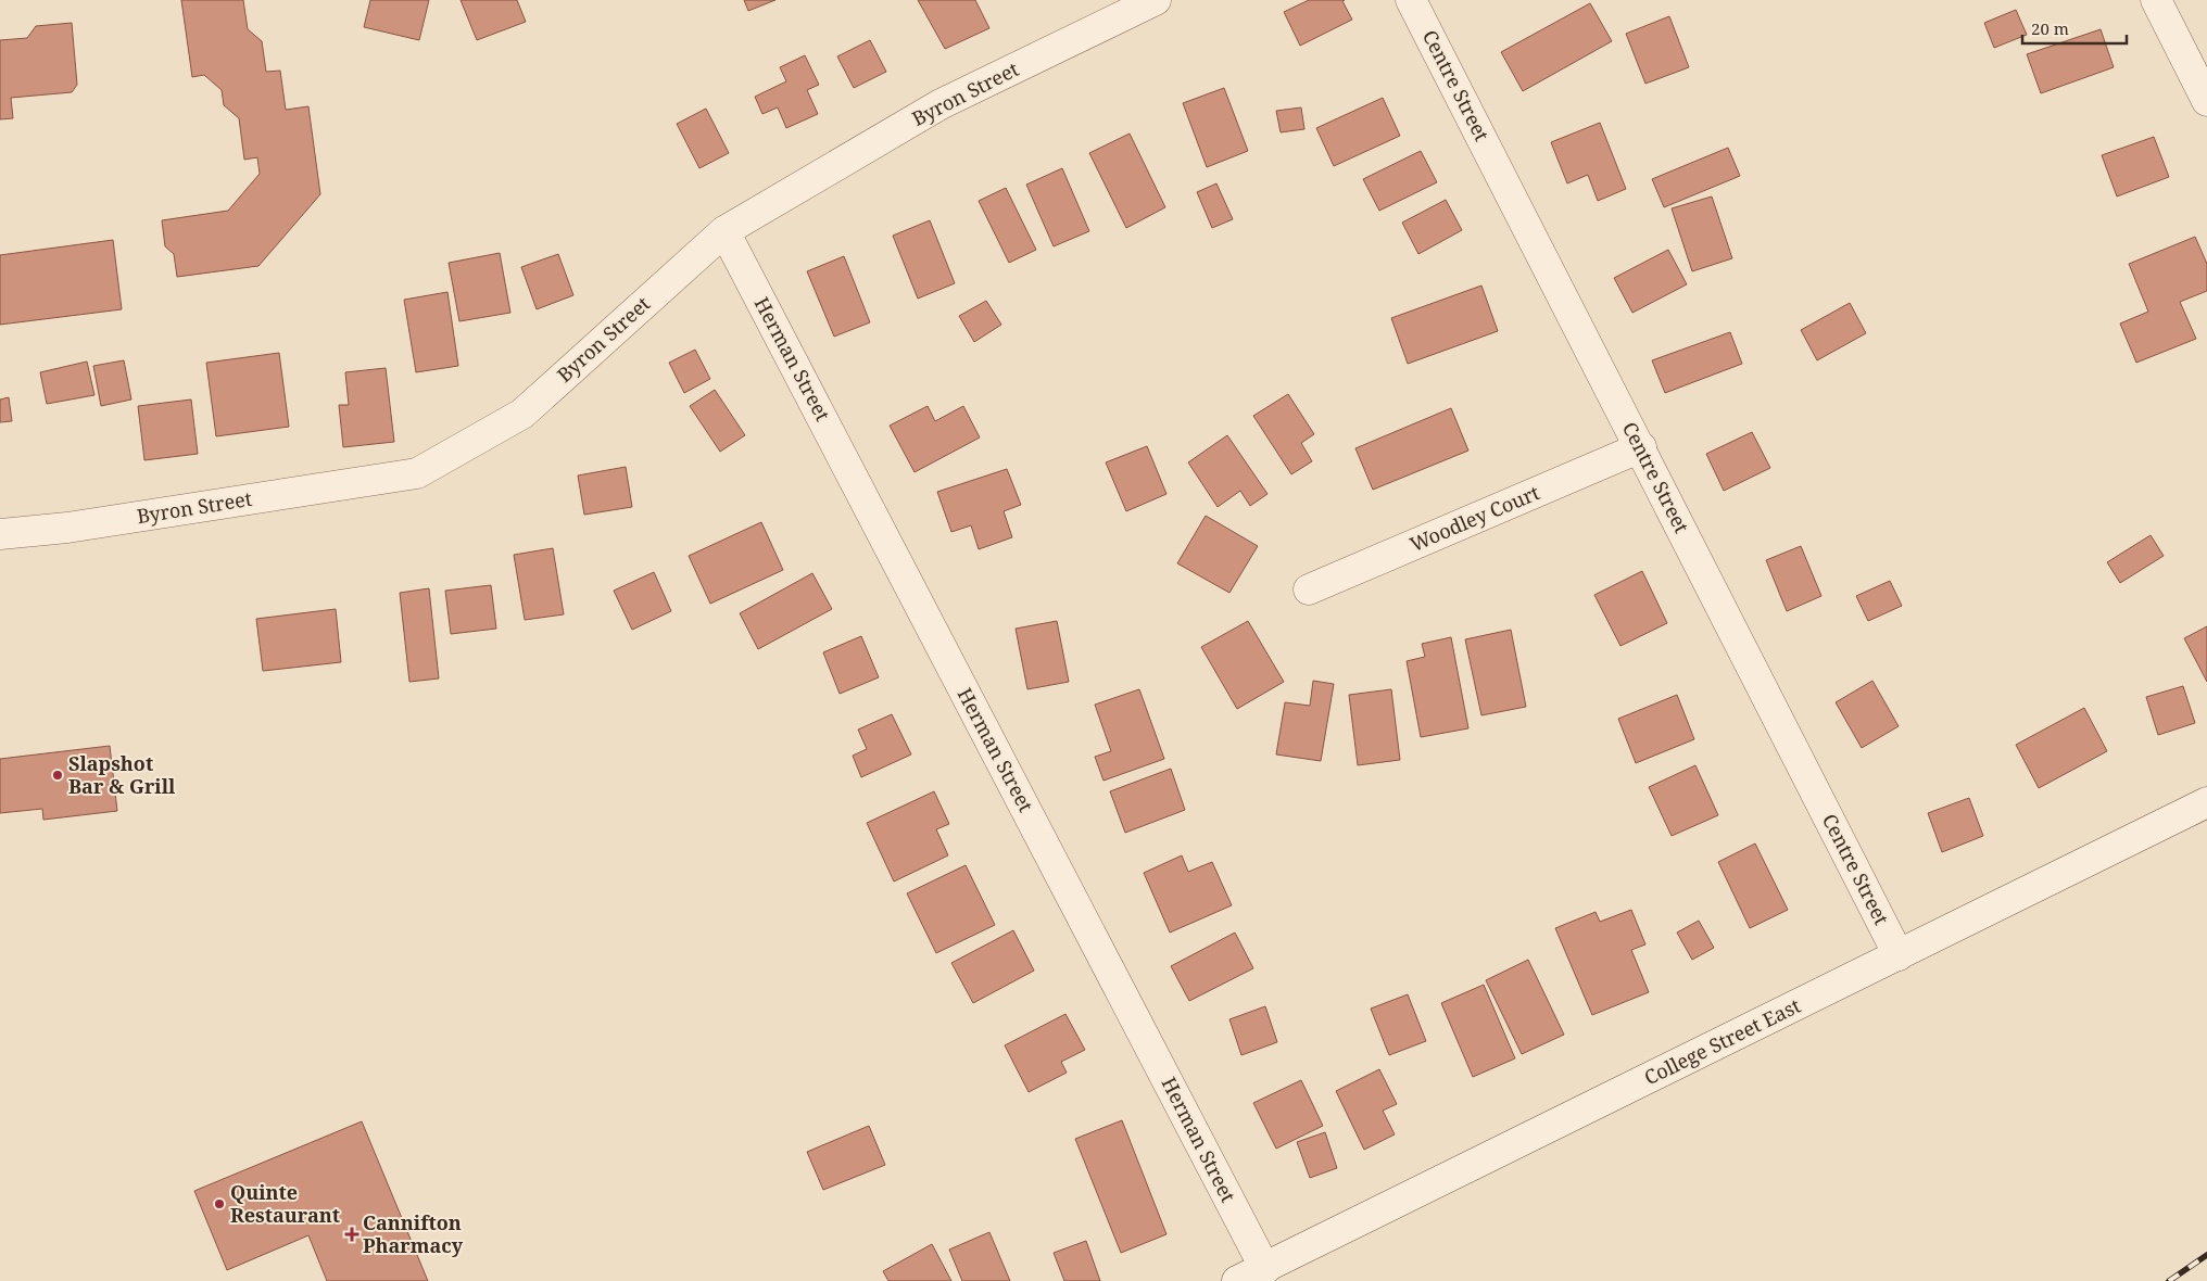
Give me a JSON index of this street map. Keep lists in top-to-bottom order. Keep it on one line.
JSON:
{"streets":{"street":["Centre Street","Byron Street","Herman Street","Woodley Court","College Street East"]},"crossings":[["Centre Street","Woodley Court"],["Centre Street","College Street East"],["Byron Street","Herman Street"],["Herman Street","College Street East"]],"places":{"other":["Slapshot Bar & Grill","Quinte Restaurant"],"health":["Cannifton Pharmacy"]},"scale_bar":"20 m"}
